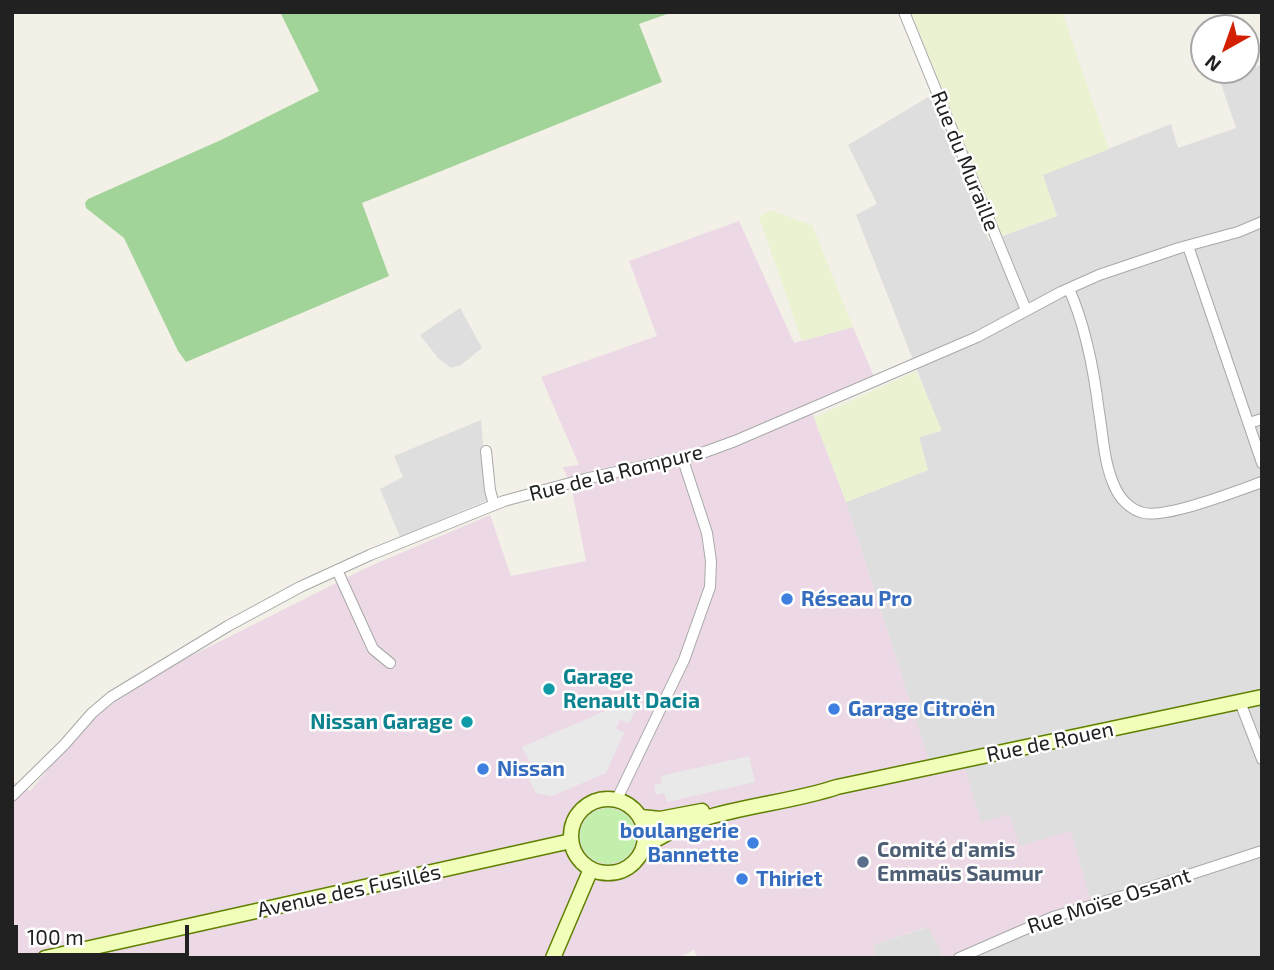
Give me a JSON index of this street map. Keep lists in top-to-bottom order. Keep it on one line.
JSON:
{"streets":{"main road":["Rue de Rouen","Avenue des Fusillés"],"street":["Rue du Muraille","Rue de la Rompure","Rue Moïse Ossant"]},"crossings":[["Rue du Muraille","Rue de la Rompure"],["Rue de Rouen","Avenue des Fusillés"]],"places":["Réseau Pro","Garage Renault Dacia","Garage Citroën","Nissan Garage","Nissan","boulangerie Bannette","Comité d'amis Emmaüs Saumur","Thiriet"],"scale_bar":"100 m","north":"bottom left"}
